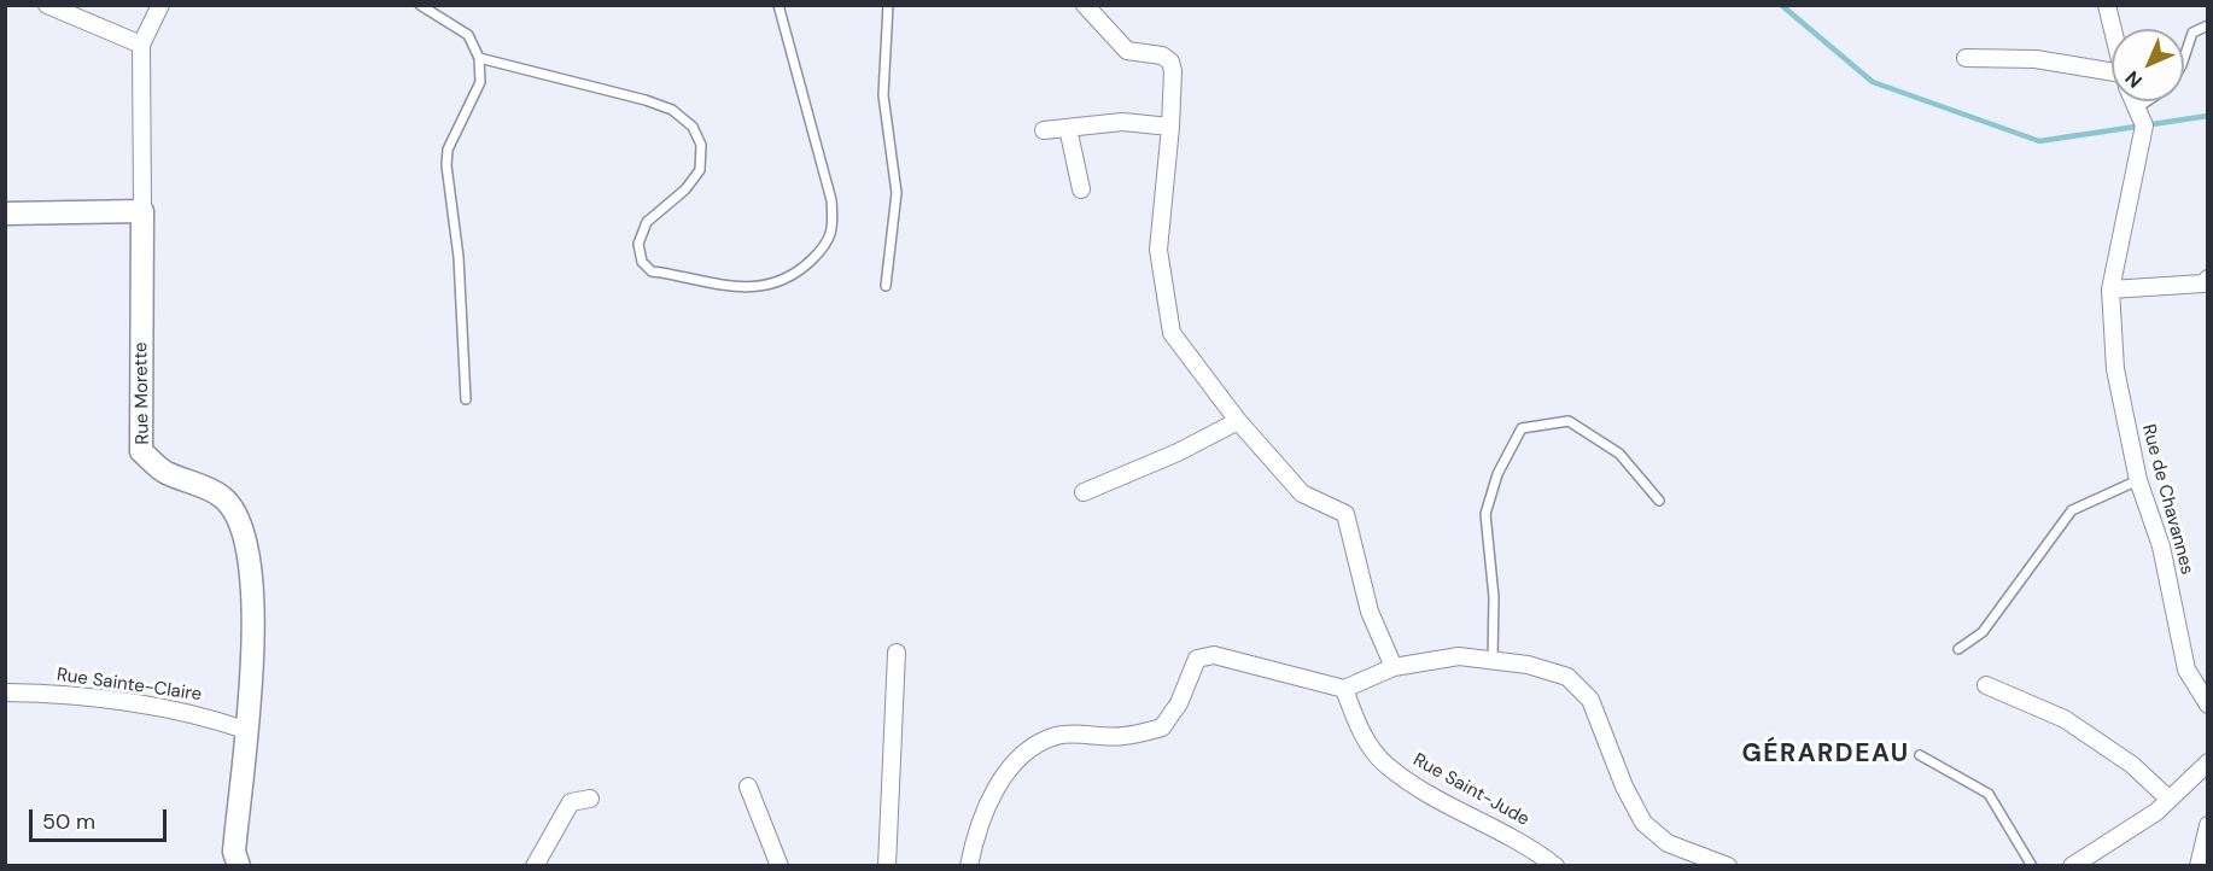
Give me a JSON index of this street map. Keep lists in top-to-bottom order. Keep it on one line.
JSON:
{"streets":{"street":["Rue Morette","Rue de Chavannes","Rue Sainte-Claire","Rue Saint-Jude"]},"crossings":[["Rue Morette","Rue Sainte-Claire"]],"districts":["GÉRARDEAU"],"scale_bar":"50 m","north":"bottom left"}
